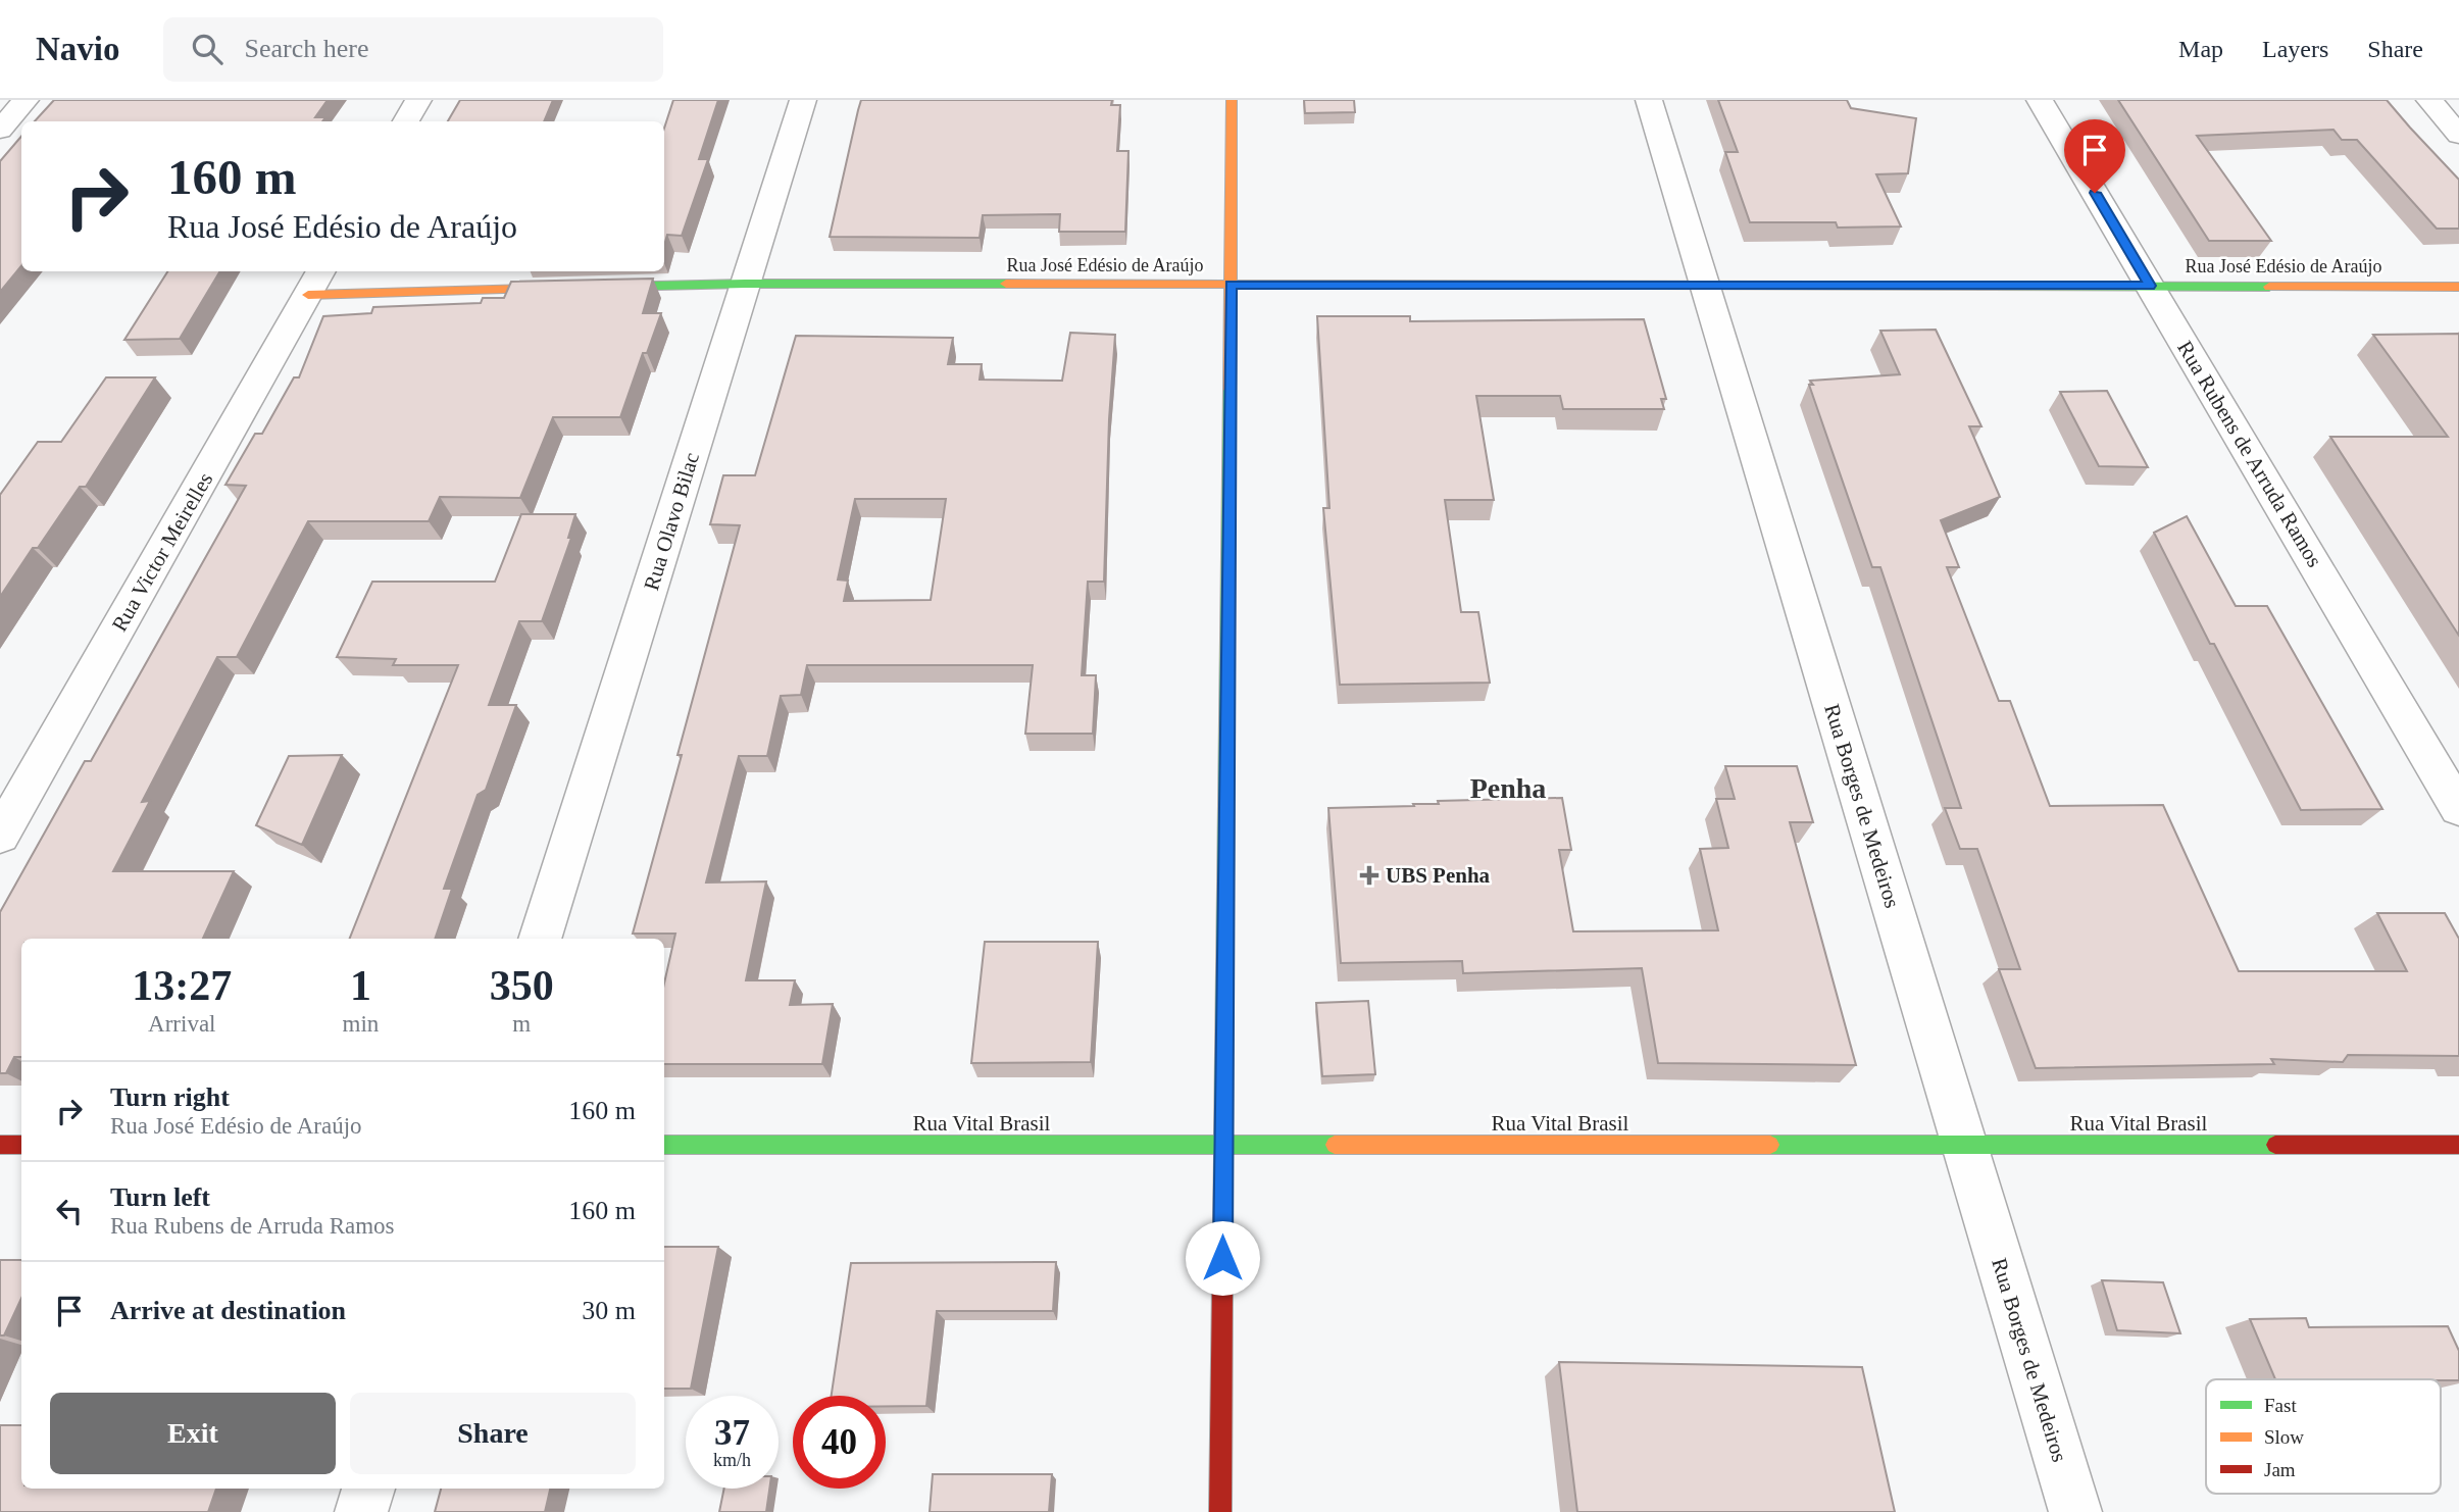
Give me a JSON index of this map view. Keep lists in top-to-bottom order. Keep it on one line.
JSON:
{"streets":{"street":["Rua José Edésio de Araújo","Rua Rubens de Arruda Ramos","Rua Olavo Bilac","Rua Victor Meirelles","Rua Borges de Medeiros","Rua Vital Brasil"]},"crossings":[["Rua José Edésio de Araújo","Rua Rubens de Arruda Ramos"],["Rua José Edésio de Araújo","Rua Olavo Bilac"],["Rua José Edésio de Araújo","Rua Victor Meirelles"],["Rua José Edésio de Araújo","Rua Borges de Medeiros"],["Rua Borges de Medeiros","Rua Vital Brasil"]],"districts":["Penha"],"places":{"health":["UBS Penha"]},"legend":["Fast","Slow","Jam"],"page":{"header":"Navio","search":"Search here","nav":["Map","Layers","Share"],"turn":["160 m","Rua José Edésio de Araújo"],"eta":["13:27","Arrival","1","min","350","m"],"list":[{"name":"Turn right","note":"Rua José Edésio de Araújo","value":"160 m"},{"name":"Turn left","note":"Rua Rubens de Arruda Ramos","value":"160 m"},{"name":"Arrive at destination","value":"30 m"}],"buttons":["Exit","Share"],"speed":"37 km/h","limit":"40"}}
